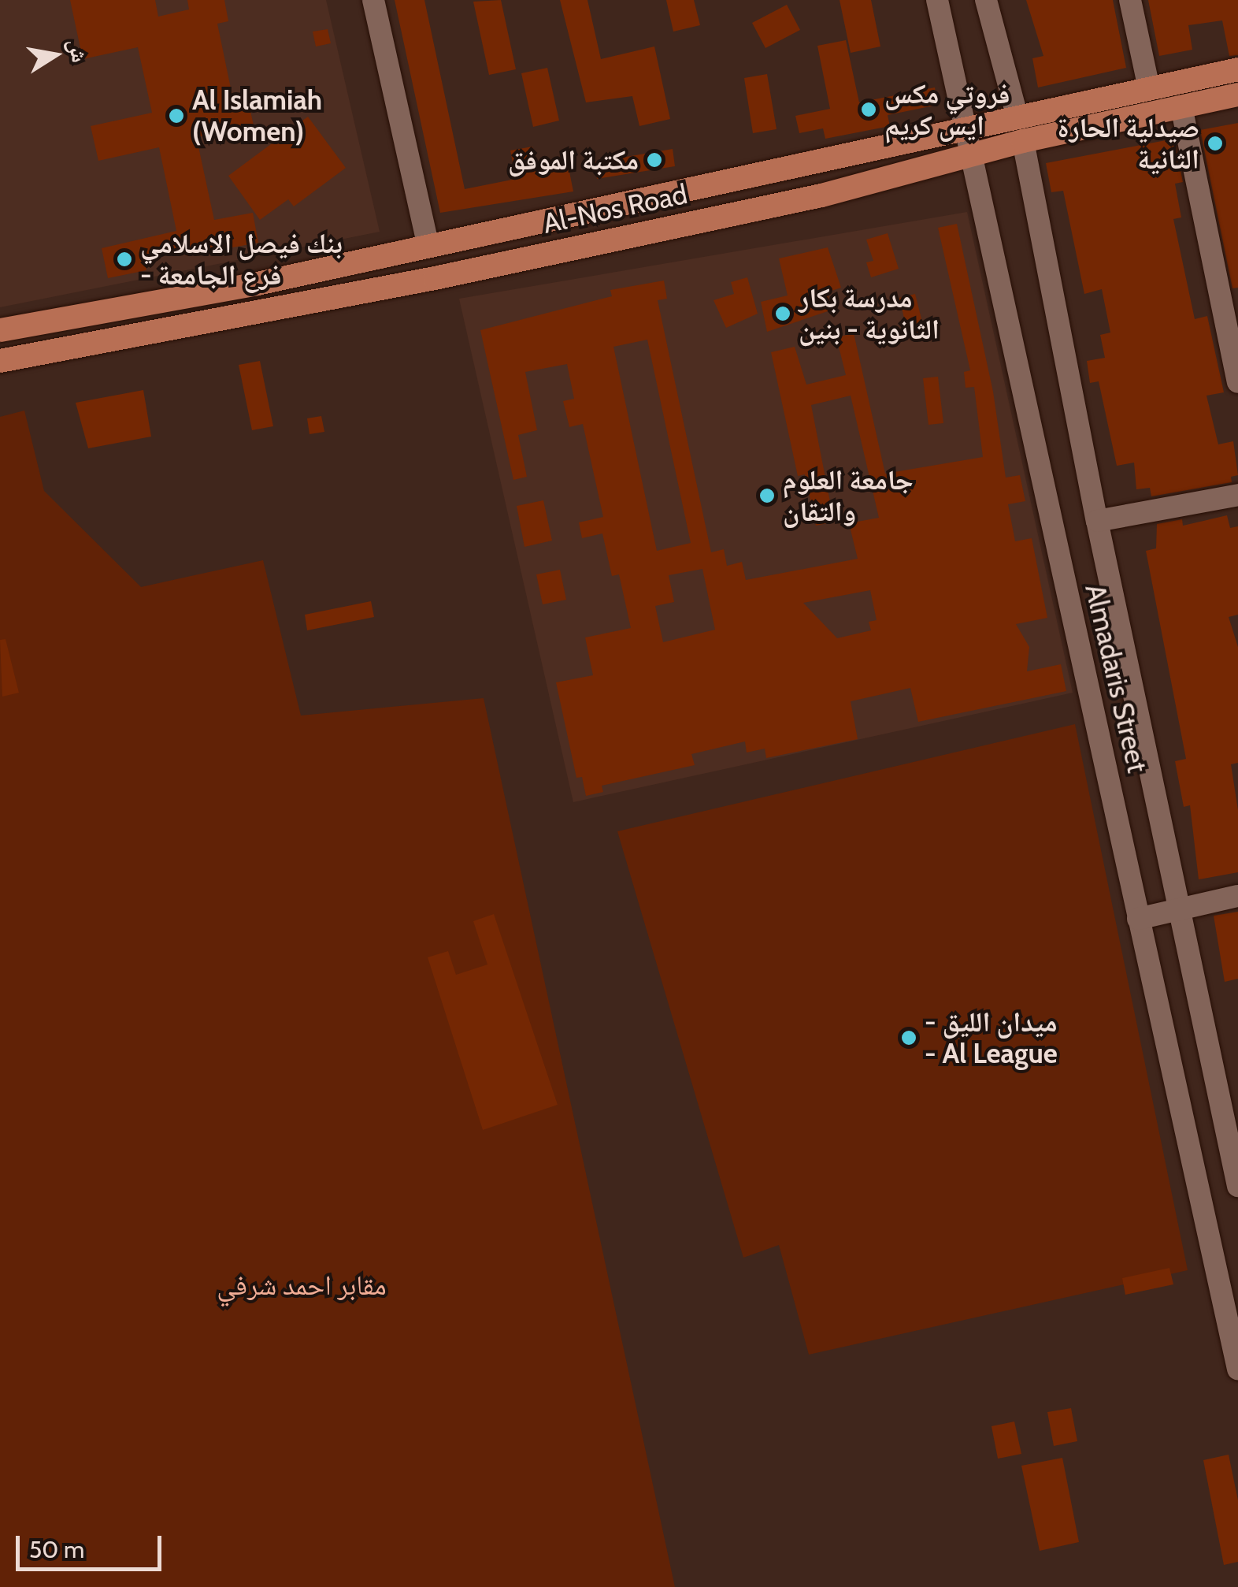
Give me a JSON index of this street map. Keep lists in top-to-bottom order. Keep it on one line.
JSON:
{"streets":{"main road":["Al-Nos Road"],"street":["Almadaris Street"]},"crossings":[["Al-Nos Road","Almadaris Street"]],"parks":["مقابر احمد شرفي"],"places":["فروتي مكس ايس كريم","Al Islamiah (Women)","صيدلية الحارة الثانية","مكتبة الموفق","بنك فيصل الاسلامي - فرع الجامعة","مدرسة بكار الثانوية - بنين","جامعة العلوم والتقان","- ميدان الليق - Al League"],"scale_bar":"50 m","north":"right"}
